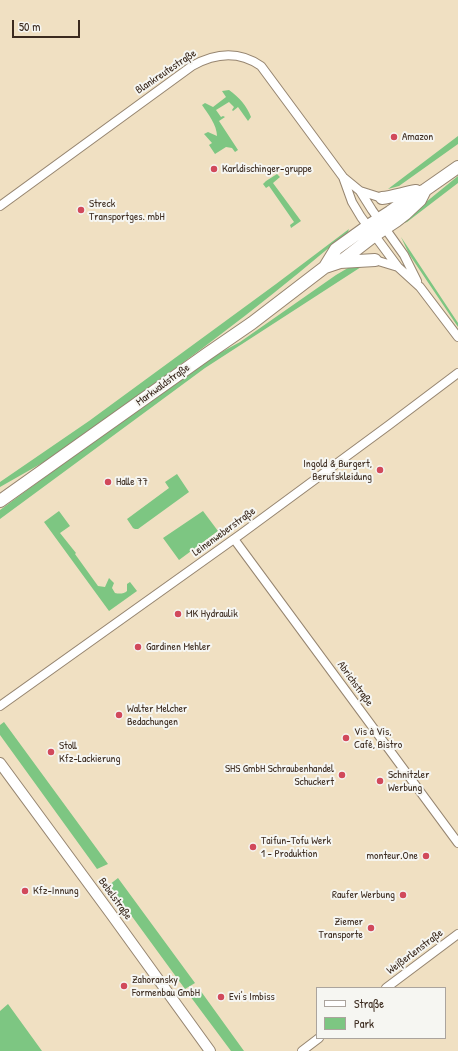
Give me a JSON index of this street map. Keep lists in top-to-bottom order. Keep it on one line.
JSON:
{"streets":{"main road":["Markwaldstraße"],"street":["Blankreutestraße","Leinenweberstraße","Abrichstraße","Bebelstraße","Weißerlenstraße"]},"crossings":[["Blankreutestraße","Markwaldstraße"],["Leinenweberstraße","Abrichstraße"]],"places":["Amazon","Karldischinger-gruppe","Streck Transportges. mbH","Ingold & Burgert, Berufskleidung","Halle 77","MK Hydraulik","Gardinen Mehler","Walter Melcher Bedachungen","Vis à Vis, Café, Bistro","Stoll Kfz-Lackierung","SHS GmbH Schraubenhandel Schuckert","Schnitzler Werbung","Taifun-Tofu Werk 1 - Produktion","monteur.One","Kfz-Innung","Raufer Werbung","Ziemer Transporte","Zahoransky Formenbau GmbH","Evi's Imbiss"],"legend":["Straße","Park"],"scale_bar":"50 m"}
